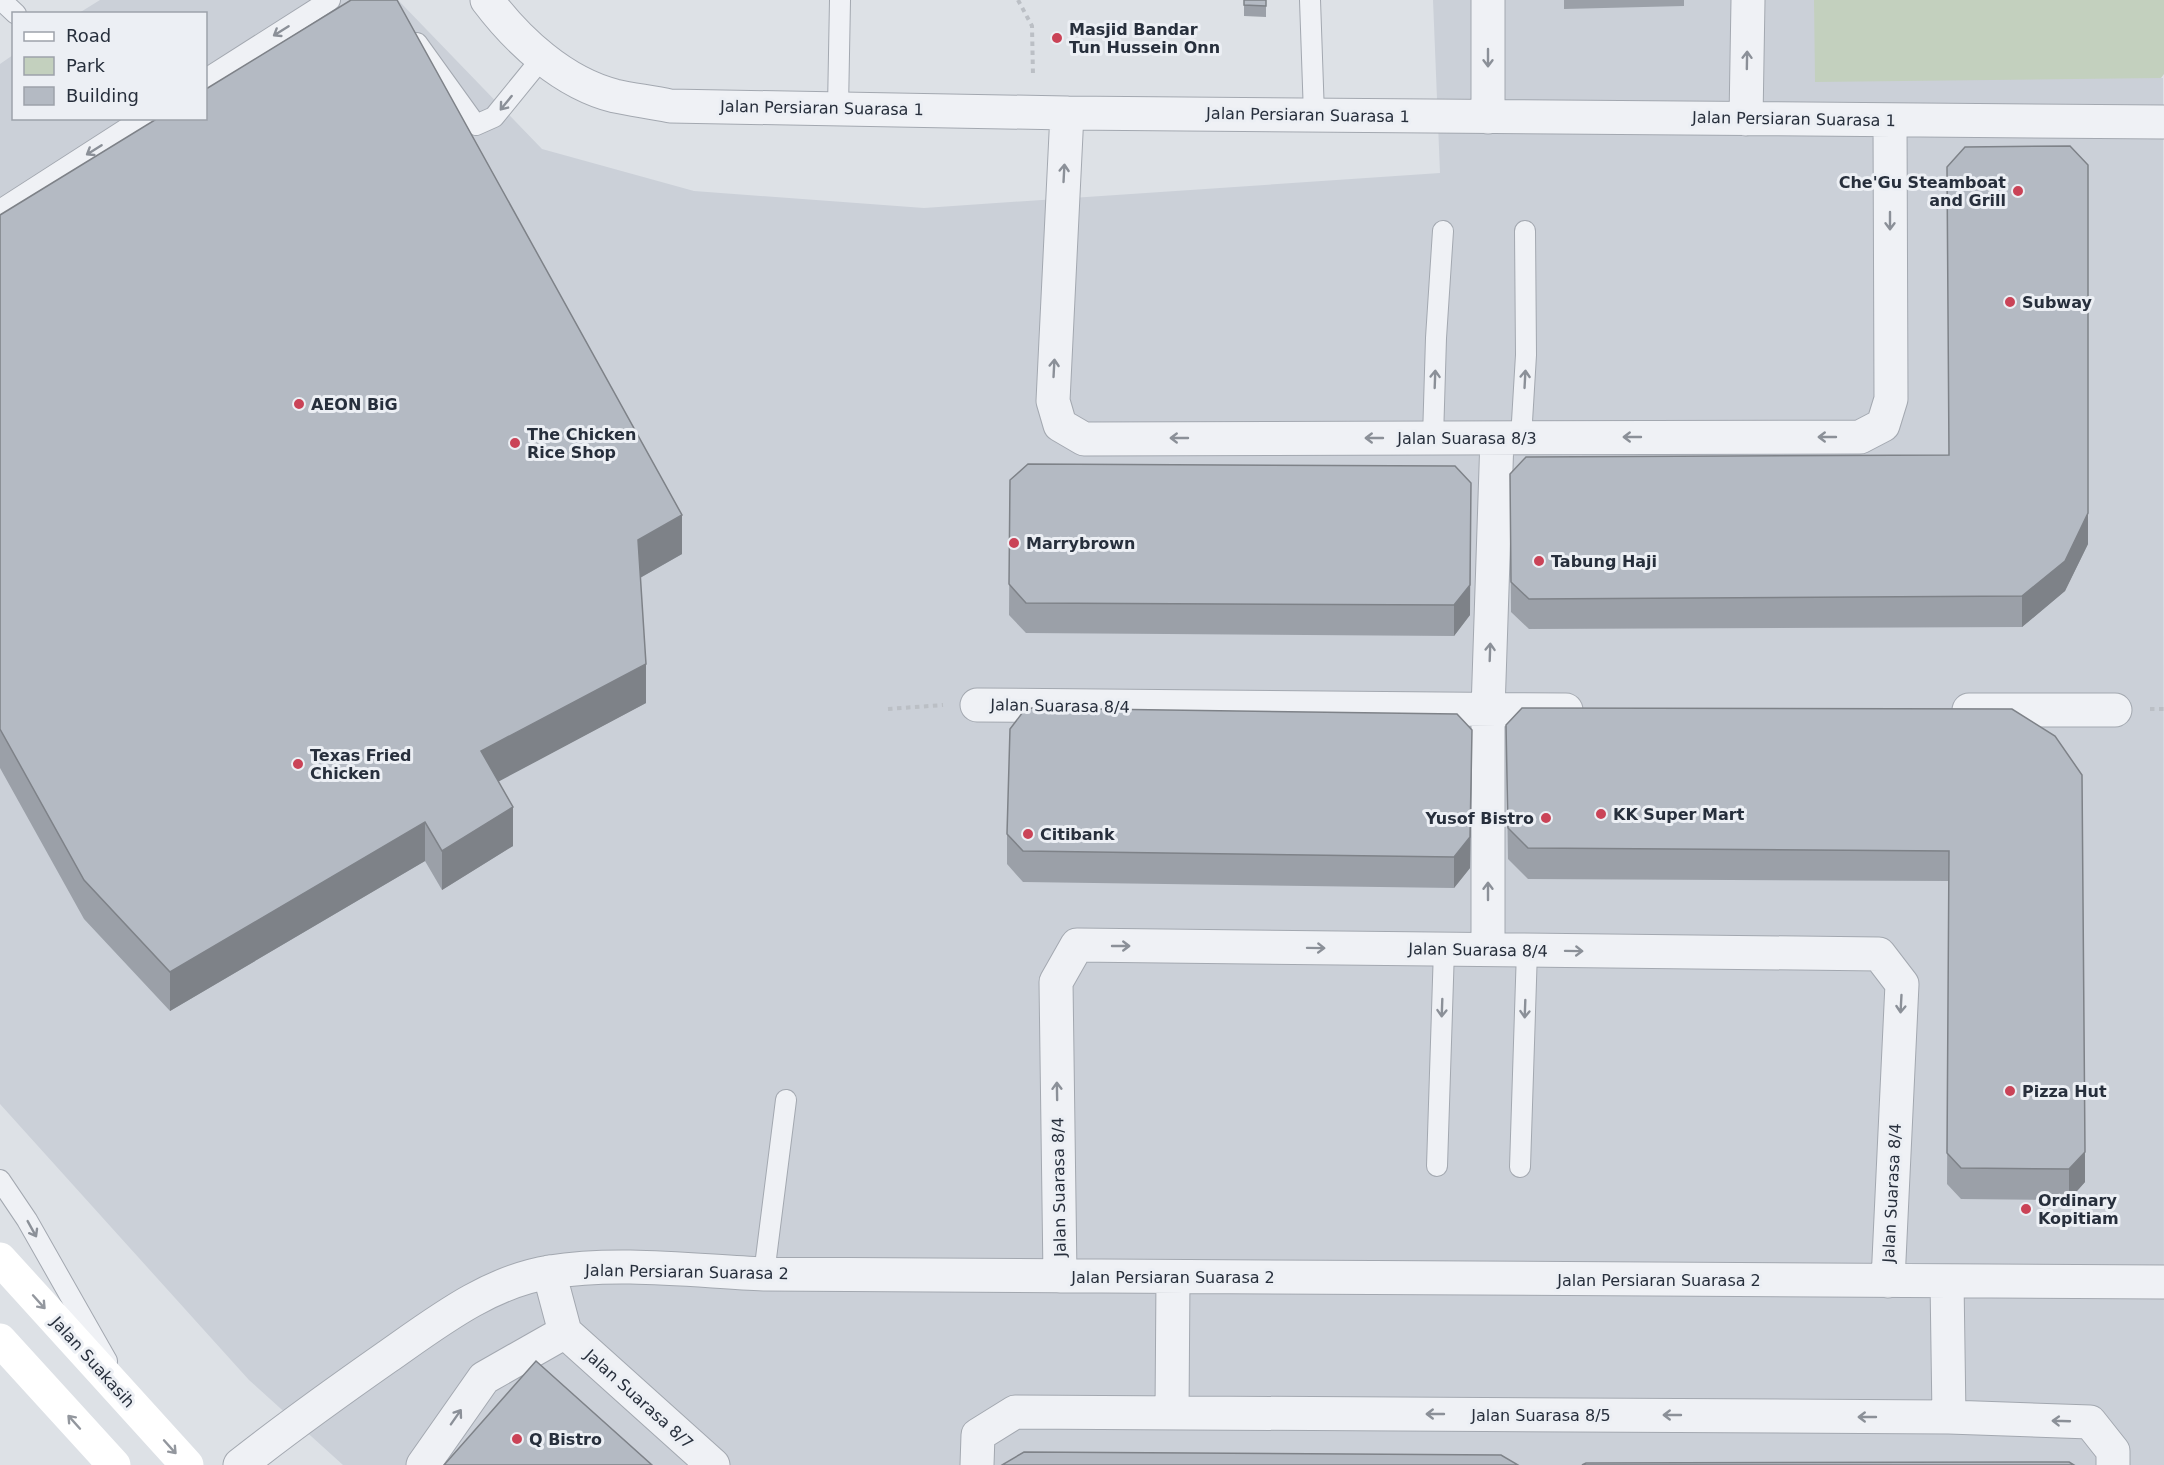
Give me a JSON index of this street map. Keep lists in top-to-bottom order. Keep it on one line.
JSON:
{"streets":{"main road":["Jalan Suakasih"],"street":["Jalan Persiaran Suarasa 1","Jalan Suarasa 8/3","Jalan Suarasa 8/4","Jalan Persiaran Suarasa 2","Jalan Suarasa 8/7","Jalan Suarasa 8/5"]},"crossings":[["Jalan Persiaran Suarasa 1","Jalan Suarasa 8/3"],["Jalan Suarasa 8/4","Jalan Persiaran Suarasa 2"]],"one_way":["Jalan Suarasa 8/5"],"places":["Masjid Bandar Tun Hussein Onn","Che'Gu Steamboat and Grill","Subway","AEON BiG","The Chicken Rice Shop","Marrybrown","Tabung Haji","Texas Fried Chicken","KK Super Mart","Yusof Bistro","Citibank","Pizza Hut","Ordinary Kopitiam","Q Bistro"],"legend":["Road","Park","Building"]}
